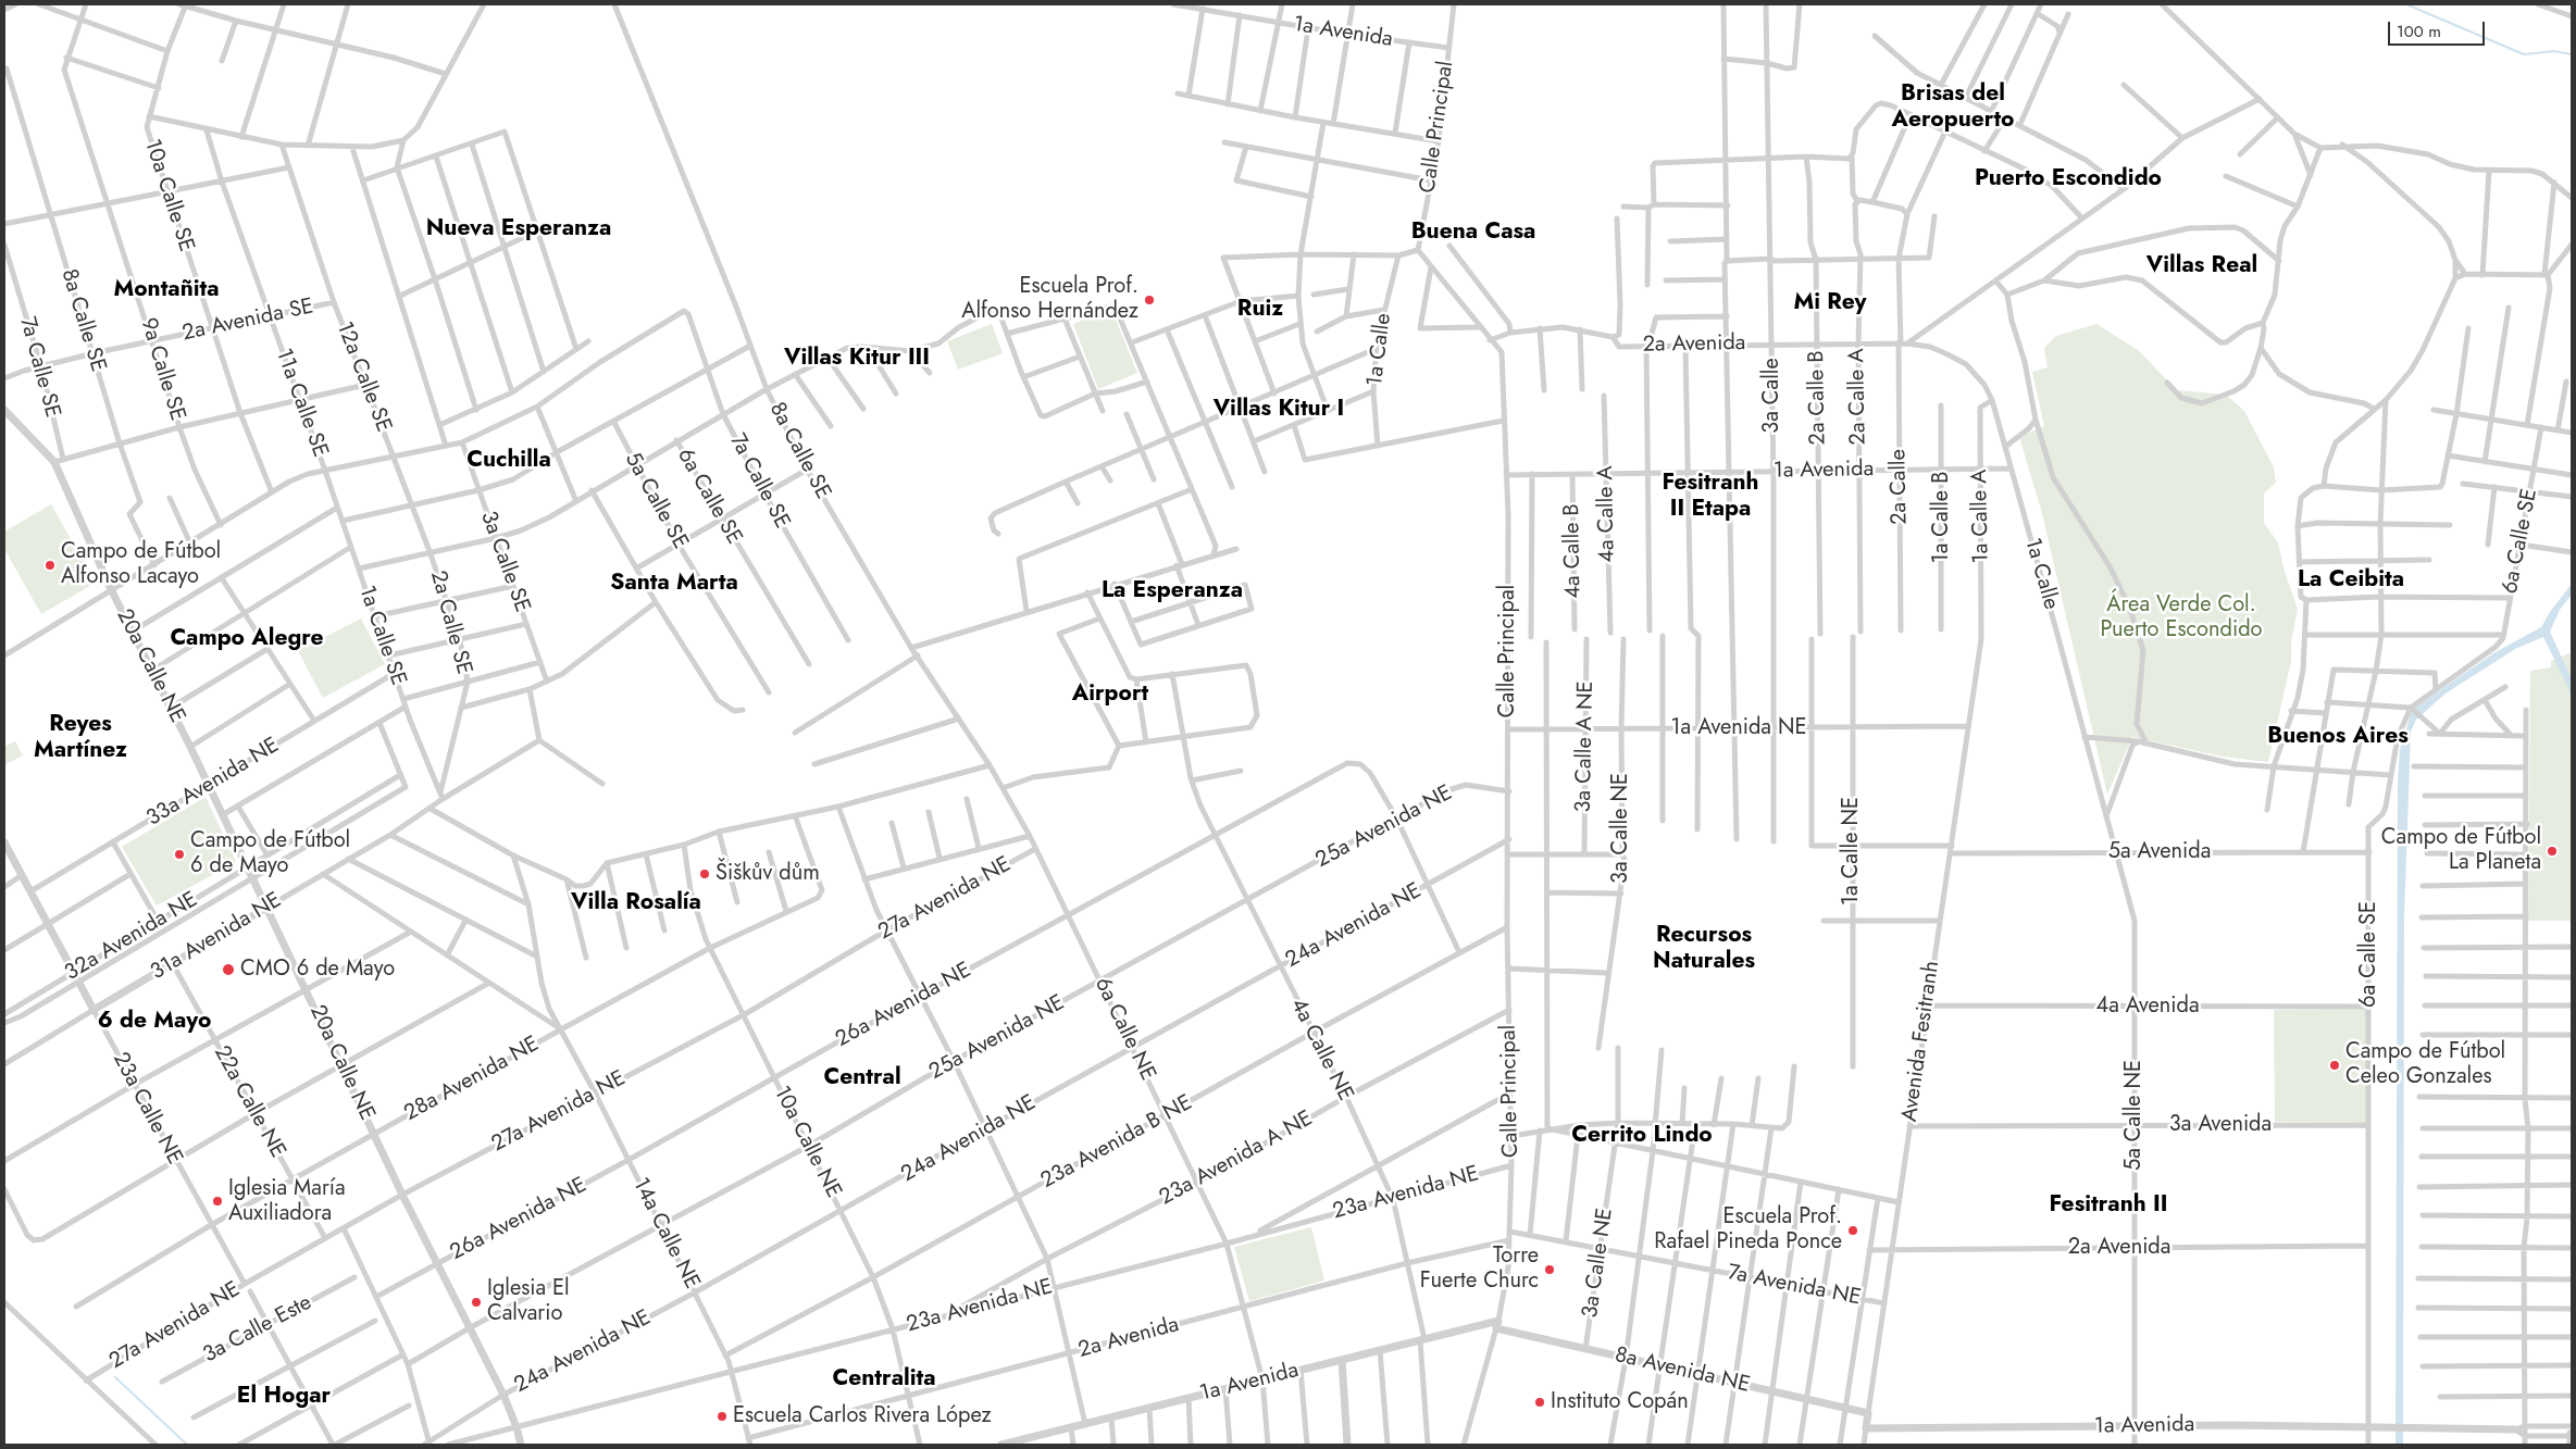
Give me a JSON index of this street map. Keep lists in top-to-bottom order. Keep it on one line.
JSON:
{"streets":{"street":["1a Avenida","Calle Principal","10a Calle SE","8a Calle SE","2a Avenida SE","2a Avenida","1a Calle","7a Calle SE","9a Calle SE","12a Calle SE","3a Calle","2a Calle A","2a Calle B","11a Calle SE","2a Calle","6a Calle SE","5a Calle SE","4a Calle A","1a Calle A","1a Calle B","4a Calle B","3a Calle SE","2a Calle SE","1a Calle SE","20a Calle NE","1a Avenida NE","3a Calle A NE","33a Avenida NE","25a Avenida NE","3a Calle NE","1a Calle NE","5a Avenida","27a Avenida NE","24a Avenida NE","32a Avenida NE","31a Avenida NE","26a Avenida NE","4a Avenida","6a Calle NE","Avenida Fesitranh","4a Calle NE","28a Avenida NE","22a Calle NE","23a Calle NE","5a Calle NE","3a Avenida","10a Calle NE","23a Avenida B NE","23a Avenida A NE","23a Avenida NE","14a Calle NE","7a Avenida NE","3a Calle Este","8a Avenida NE"]},"crossings":[["1a Avenida","Calle Principal"],["1a Avenida","1a Calle"],["1a Avenida","3a Calle"],["1a Avenida","2a Calle A"],["1a Avenida","2a Calle B"],["1a Avenida","2a Calle"],["1a Avenida","6a Calle SE"],["1a Avenida","4a Calle A"],["1a Avenida","1a Calle A"],["1a Avenida","1a Calle B"],["1a Avenida","4a Calle B"],["1a Avenida","6a Calle NE"],["1a Avenida","Avenida Fesitranh"],["1a Avenida","4a Calle NE"],["1a Avenida","5a Calle NE"],["1a Avenida","8a Avenida NE"],["Calle Principal","2a Avenida"],["Calle Principal","1a Avenida NE"],["Calle Principal","25a Avenida NE"],["Calle Principal","24a Avenida NE"],["Calle Principal","23a Avenida B NE"],["Calle Principal","23a Avenida A NE"],["Calle Principal","23a Avenida NE"],["Calle Principal","7a Avenida NE"],["Calle Principal","8a Avenida NE"],["10a Calle SE","2a Avenida SE"],["8a Calle SE","2a Avenida SE"],["8a Calle SE","6a Calle NE"],["2a Avenida SE","7a Calle SE"],["2a Avenida SE","9a Calle SE"],["2a Avenida SE","12a Calle SE"],["2a Avenida SE","11a Calle SE"],["2a Avenida","1a Calle"],["2a Avenida","3a Calle"],["2a Avenida","2a Calle A"],["2a Avenida","2a Calle B"],["2a Avenida","2a Calle"],["2a Avenida","6a Calle SE"],["2a Avenida","6a Calle NE"],["2a Avenida","Avenida Fesitranh"],["2a Avenida","4a Calle NE"],["2a Avenida","5a Calle NE"],["2a Avenida","10a Calle NE"],["2a Avenida","14a Calle NE"],["1a Calle","2a Calle"],["1a Calle","1a Calle A"],["1a Calle","5a Avenida"],["1a Calle","5a Calle NE"],["12a Calle SE","2a Calle SE"],["3a Calle","1a Avenida NE"],["2a Calle A","2a Calle"],["11a Calle SE","1a Calle SE"],["6a Calle SE","5a Avenida"],["6a Calle SE","4a Avenida"],["6a Calle SE","3a Avenida"],["1a Calle A","Avenida Fesitranh"],["2a Calle SE","1a Calle SE"],["2a Calle SE","31a Avenida NE"],["1a Calle SE","33a Avenida NE"],["1a Calle SE","31a Avenida NE"],["20a Calle NE","33a Avenida NE"],["20a Calle NE","25a Avenida NE"],["20a Calle NE","27a Avenida NE"],["20a Calle NE","24a Avenida NE"],["20a Calle NE","32a Avenida NE"],["20a Calle NE","31a Avenida NE"],["20a Calle NE","26a Avenida NE"],["20a Calle NE","28a Avenida NE"],["20a Calle NE","23a Avenida NE"],["1a Avenida NE","3a Calle A NE"],["1a Avenida NE","3a Calle NE"],["1a Avenida NE","1a Calle NE"],["1a Avenida NE","Avenida Fesitranh"],["33a Avenida NE","23a Calle NE"],["25a Avenida NE","26a Avenida NE"],["25a Avenida NE","6a Calle NE"],["25a Avenida NE","4a Calle NE"],["25a Avenida NE","10a Calle NE"],["25a Avenida NE","14a Calle NE"],["3a Calle NE","7a Avenida NE"],["3a Calle NE","8a Avenida NE"],["5a Avenida","Avenida Fesitranh"],["5a Avenida","5a Calle NE"],["27a Avenida NE","6a Calle NE"],["27a Avenida NE","22a Calle NE"],["27a Avenida NE","23a Calle NE"],["27a Avenida NE","10a Calle NE"],["27a Avenida NE","14a Calle NE"],["24a Avenida NE","6a Calle NE"],["24a Avenida NE","4a Calle NE"],["24a Avenida NE","10a Calle NE"],["24a Avenida NE","14a Calle NE"],["32a Avenida NE","23a Calle NE"],["31a Avenida NE","22a Calle NE"],["31a Avenida NE","23a Calle NE"],["26a Avenida NE","6a Calle NE"],["26a Avenida NE","4a Calle NE"],["26a Avenida NE","10a Calle NE"],["26a Avenida NE","14a Calle NE"],["4a Avenida","Avenida Fesitranh"],["4a Avenida","5a Calle NE"],["6a Calle NE","23a Avenida B NE"],["6a Calle NE","23a Avenida A NE"],["6a Calle NE","23a Avenida NE"],["Avenida Fesitranh","3a Avenida"],["Avenida Fesitranh","7a Avenida NE"],["Avenida Fesitranh","8a Avenida NE"],["4a Calle NE","23a Avenida B NE"],["4a Calle NE","23a Avenida A NE"],["4a Calle NE","23a Avenida NE"],["28a Avenida NE","22a Calle NE"],["28a Avenida NE","23a Calle NE"],["28a Avenida NE","10a Calle NE"],["28a Avenida NE","14a Calle NE"],["5a Calle NE","3a Avenida"],["10a Calle NE","23a Avenida B NE"],["10a Calle NE","23a Avenida NE"],["23a Avenida B NE","14a Calle NE"],["23a Avenida A NE","23a Avenida NE"],["23a Avenida NE","14a Calle NE"]],"districts":["Brisas del Aeropuerto","Puerto Escondido","Nueva Esperanza","Buena Casa","Villas Real","Montañita","Mi Rey","Ruiz","Villas Kitur III","Villas Kitur I","Cuchilla","Fesitranh II Etapa","La Ceibita","Santa Marta","La Esperanza","Campo Alegre","Airport","Reyes Martínez","Buenos Aires","Villa Rosalía","Recursos Naturales","6 de Mayo","Central","Cerrito Lindo","Fesitranh II","Centralita","El Hogar"],"parks":["Área Verde Col. Puerto Escondido"],"places":["Escuela Prof. Alfonso Hernández","Campo de Fútbol Alfonso Lacayo","Campo de Fútbol La Planeta","Campo de Fútbol 6 de Mayo","Šiškův dům","CMO 6 de Mayo","Campo de Fútbol Celeo Gonzales","Iglesia María Auxiliadora","Escuela Prof. Rafael Pineda Ponce","Torre Fuerte Churc","Iglesia El Calvario","Instituto Copán","Escuela Carlos Rivera López"],"scale_bar":"100 m"}
